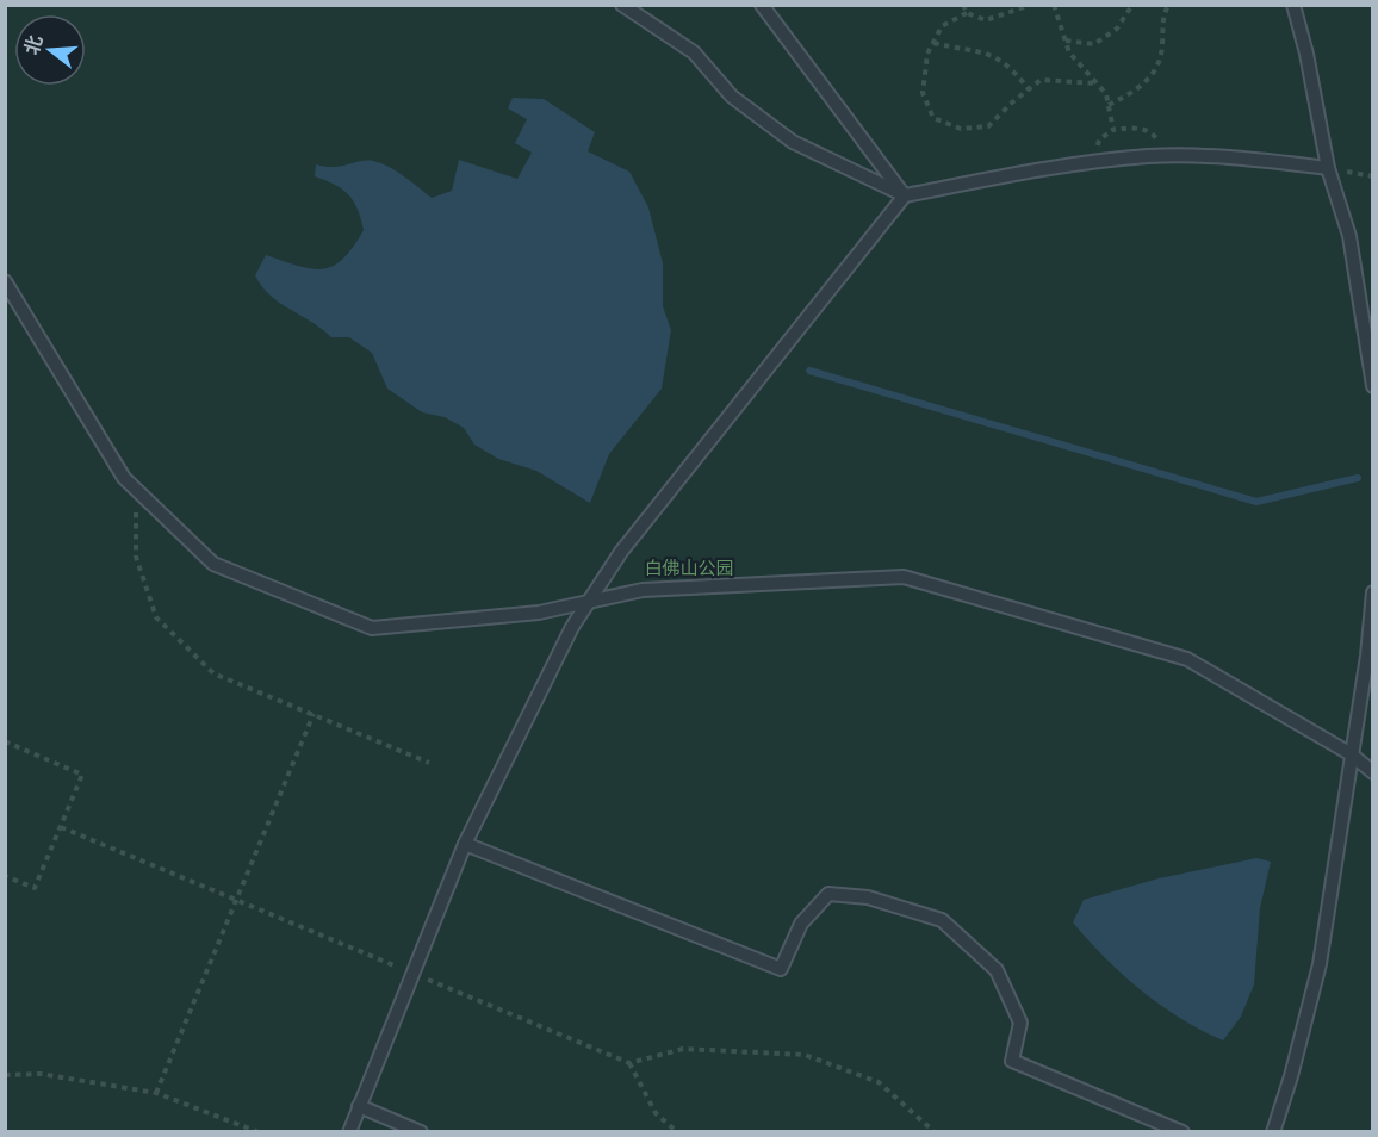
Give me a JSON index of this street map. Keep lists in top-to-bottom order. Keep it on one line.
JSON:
{"parks":["白佛山公园"],"north":"left"}
